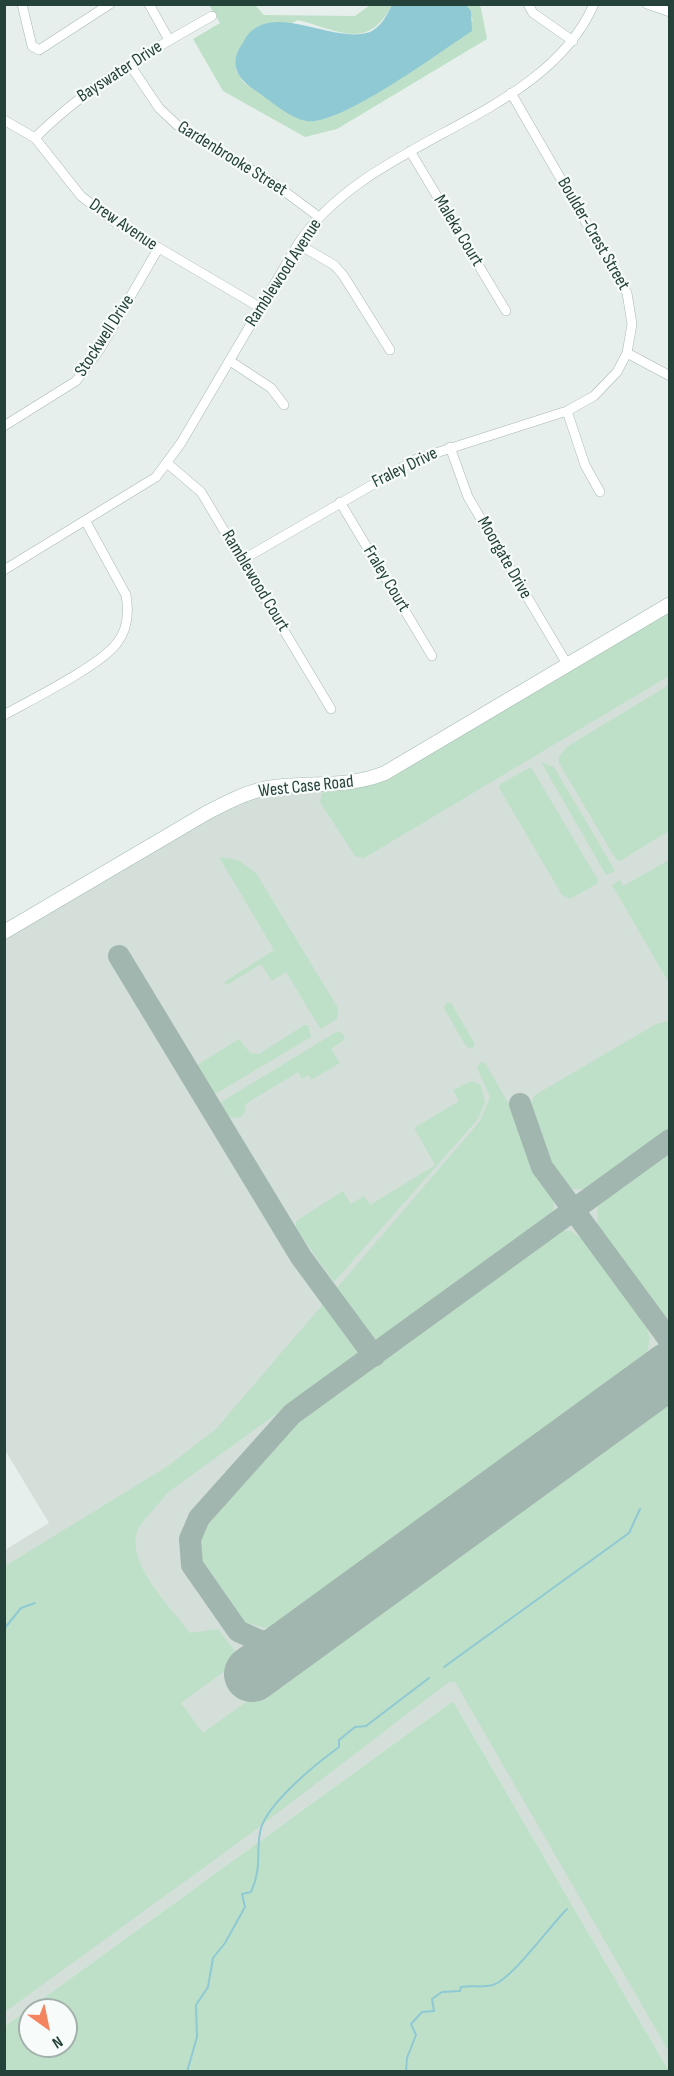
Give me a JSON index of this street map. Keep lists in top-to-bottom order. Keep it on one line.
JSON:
{"streets":{"main road":["West Case Road"],"street":["Bayswater Drive","Gardenbrooke Street","Drew Avenue","Maleka Court","Boulder-Crest Street","Ramblewood Avenue","Stockwell Drive","Fraley Drive","Moorgate Drive","Fraley Court","Ramblewood Court"]},"crossings":[["Bayswater Drive","Gardenbrooke Street"],["Bayswater Drive","Drew Avenue"],["Gardenbrooke Street","Ramblewood Avenue"],["Drew Avenue","Ramblewood Avenue"],["Drew Avenue","Stockwell Drive"],["Maleka Court","Ramblewood Avenue"],["Boulder-Crest Street","Ramblewood Avenue"],["Boulder-Crest Street","Fraley Drive"],["Ramblewood Avenue","Ramblewood Court"],["Fraley Drive","Moorgate Drive"],["Fraley Drive","Fraley Court"],["Fraley Drive","Ramblewood Court"],["Moorgate Drive","West Case Road"]],"north":"bottom right"}
